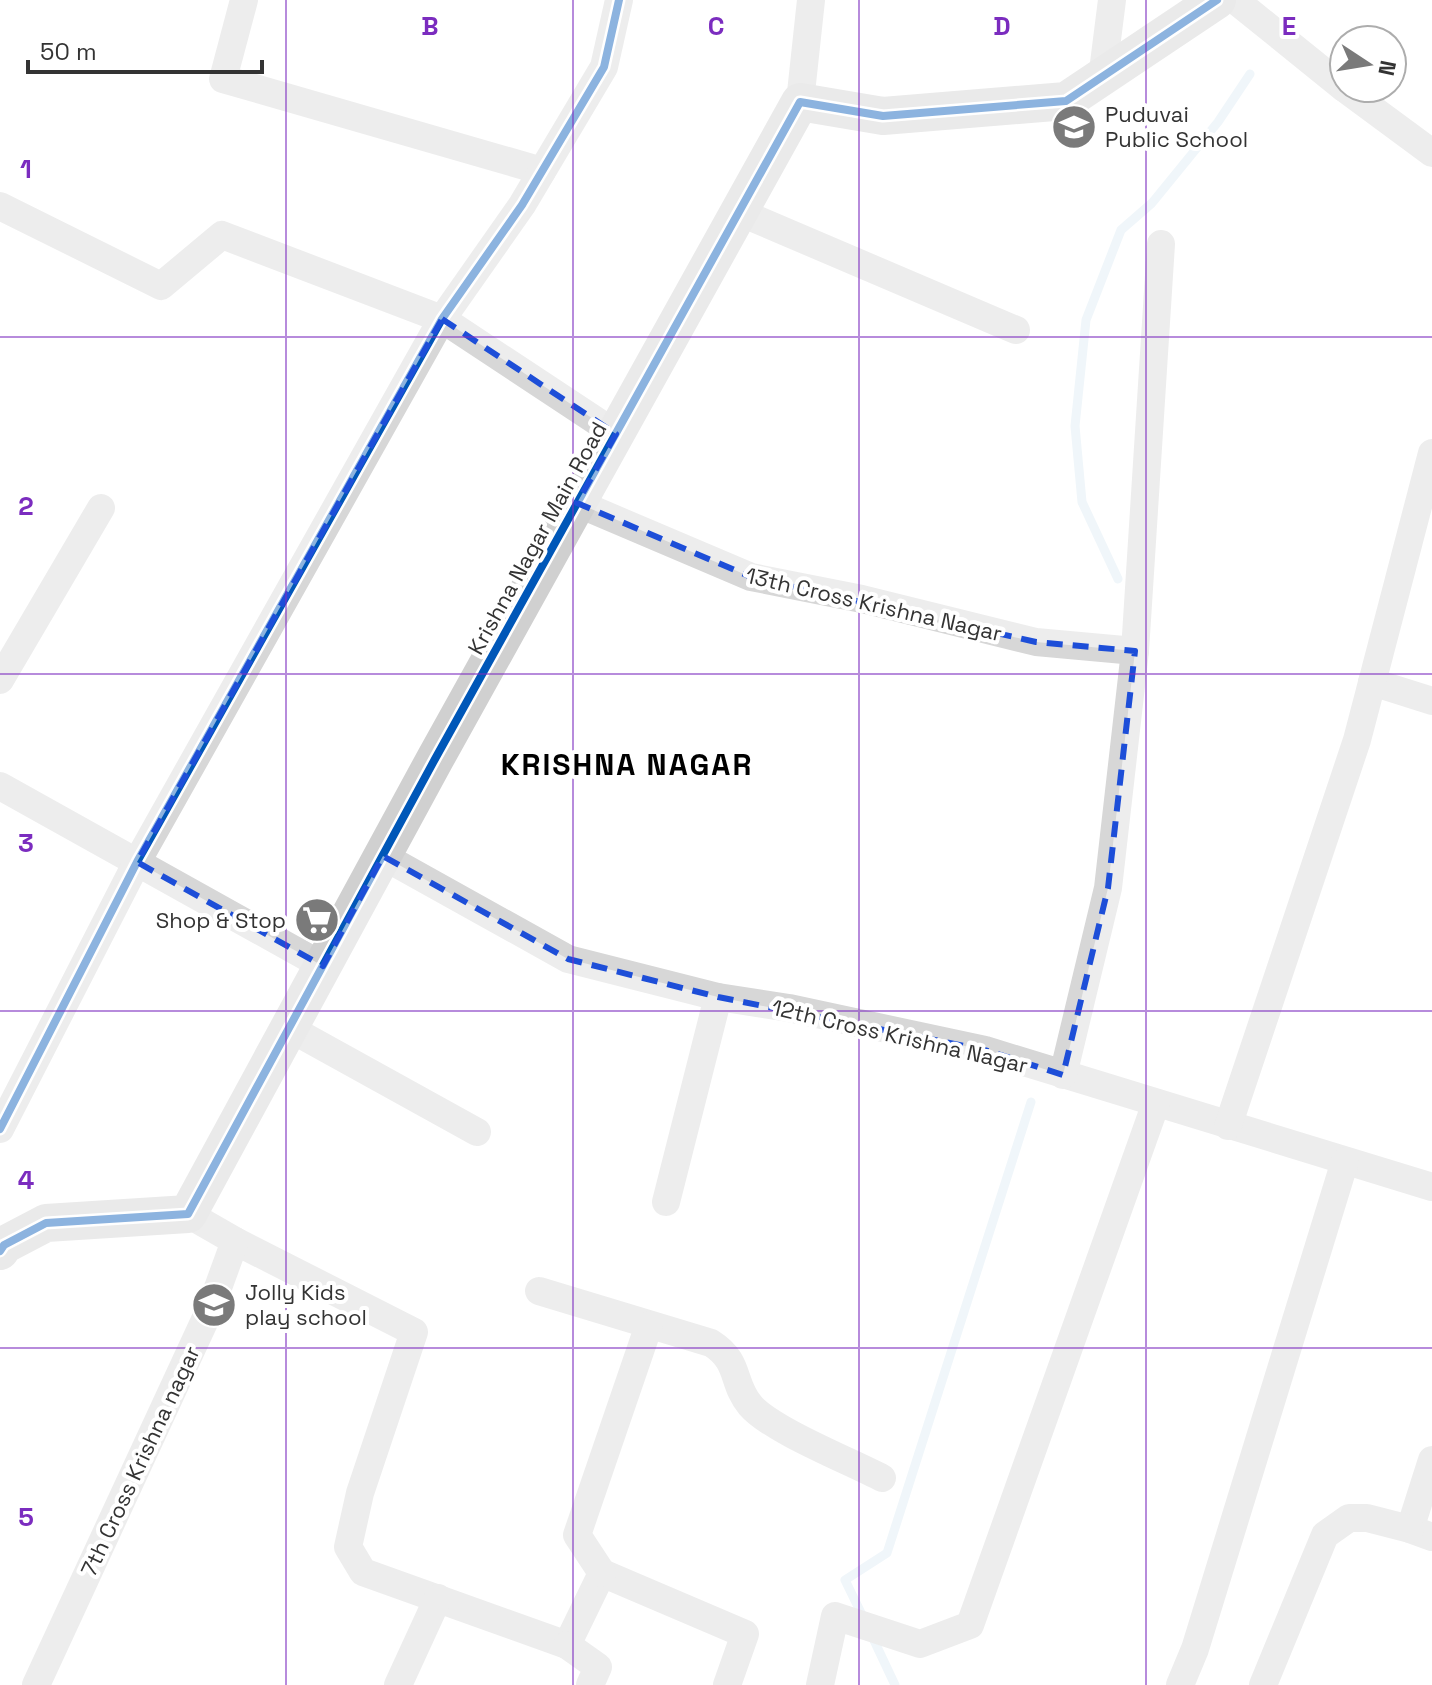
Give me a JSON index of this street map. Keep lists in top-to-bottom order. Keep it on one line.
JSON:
{"streets":{"street":["Krishna Nagar Main Road","13th Cross Krishna Nagar","12th Cross Krishna Nagar","7th Cross Krishna nagar"]},"crossings":[["Krishna Nagar Main Road","13th Cross Krishna Nagar"],["Krishna Nagar Main Road","12th Cross Krishna Nagar"]],"districts":["KRISHNA NAGAR"],"places":{"school or university":["Puduvai Public School","Jolly Kids play school"],"supermarket":["Shop & Stop"]},"scale_bar":"50 m","north":"right","grid":{"columns":["B","C","D","E"],"rows":["1","2","3","4","5"]}}
